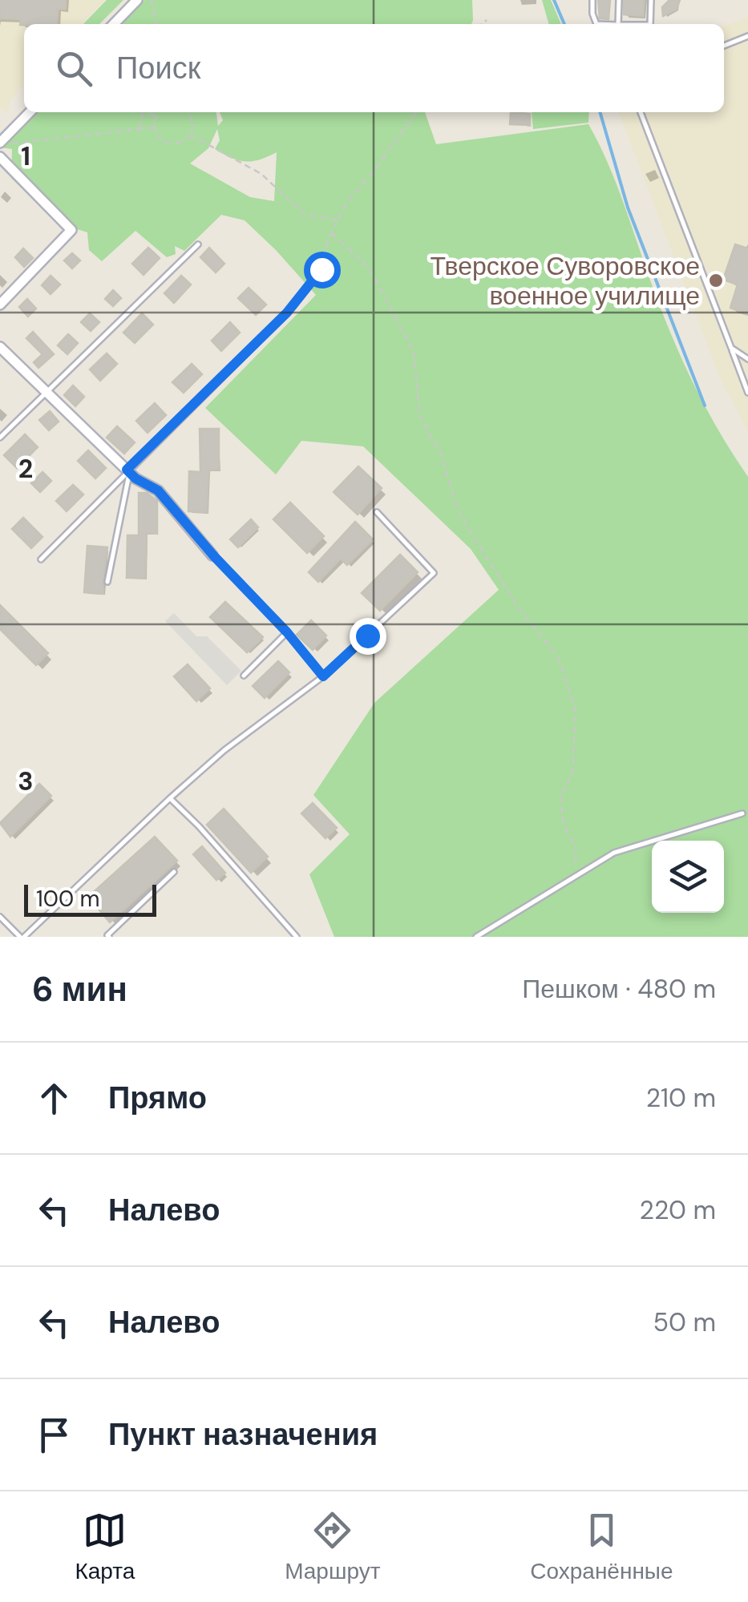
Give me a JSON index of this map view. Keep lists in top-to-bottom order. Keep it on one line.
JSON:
{"places":["Тверское Суворовское военное училище"],"scale_bar":"100 m","page":{"search":"Поиск","scale":"100 m","heading":["6 мин","Пешком · 480 m"],"list":[["Прямо","210 m"],["Налево","220 m"],["Налево","50 m"],"Пункт назначения"],"nav":["Карта","Маршрут","Сохранённые"]},"grid":{"rows":["1","2","3"]}}
